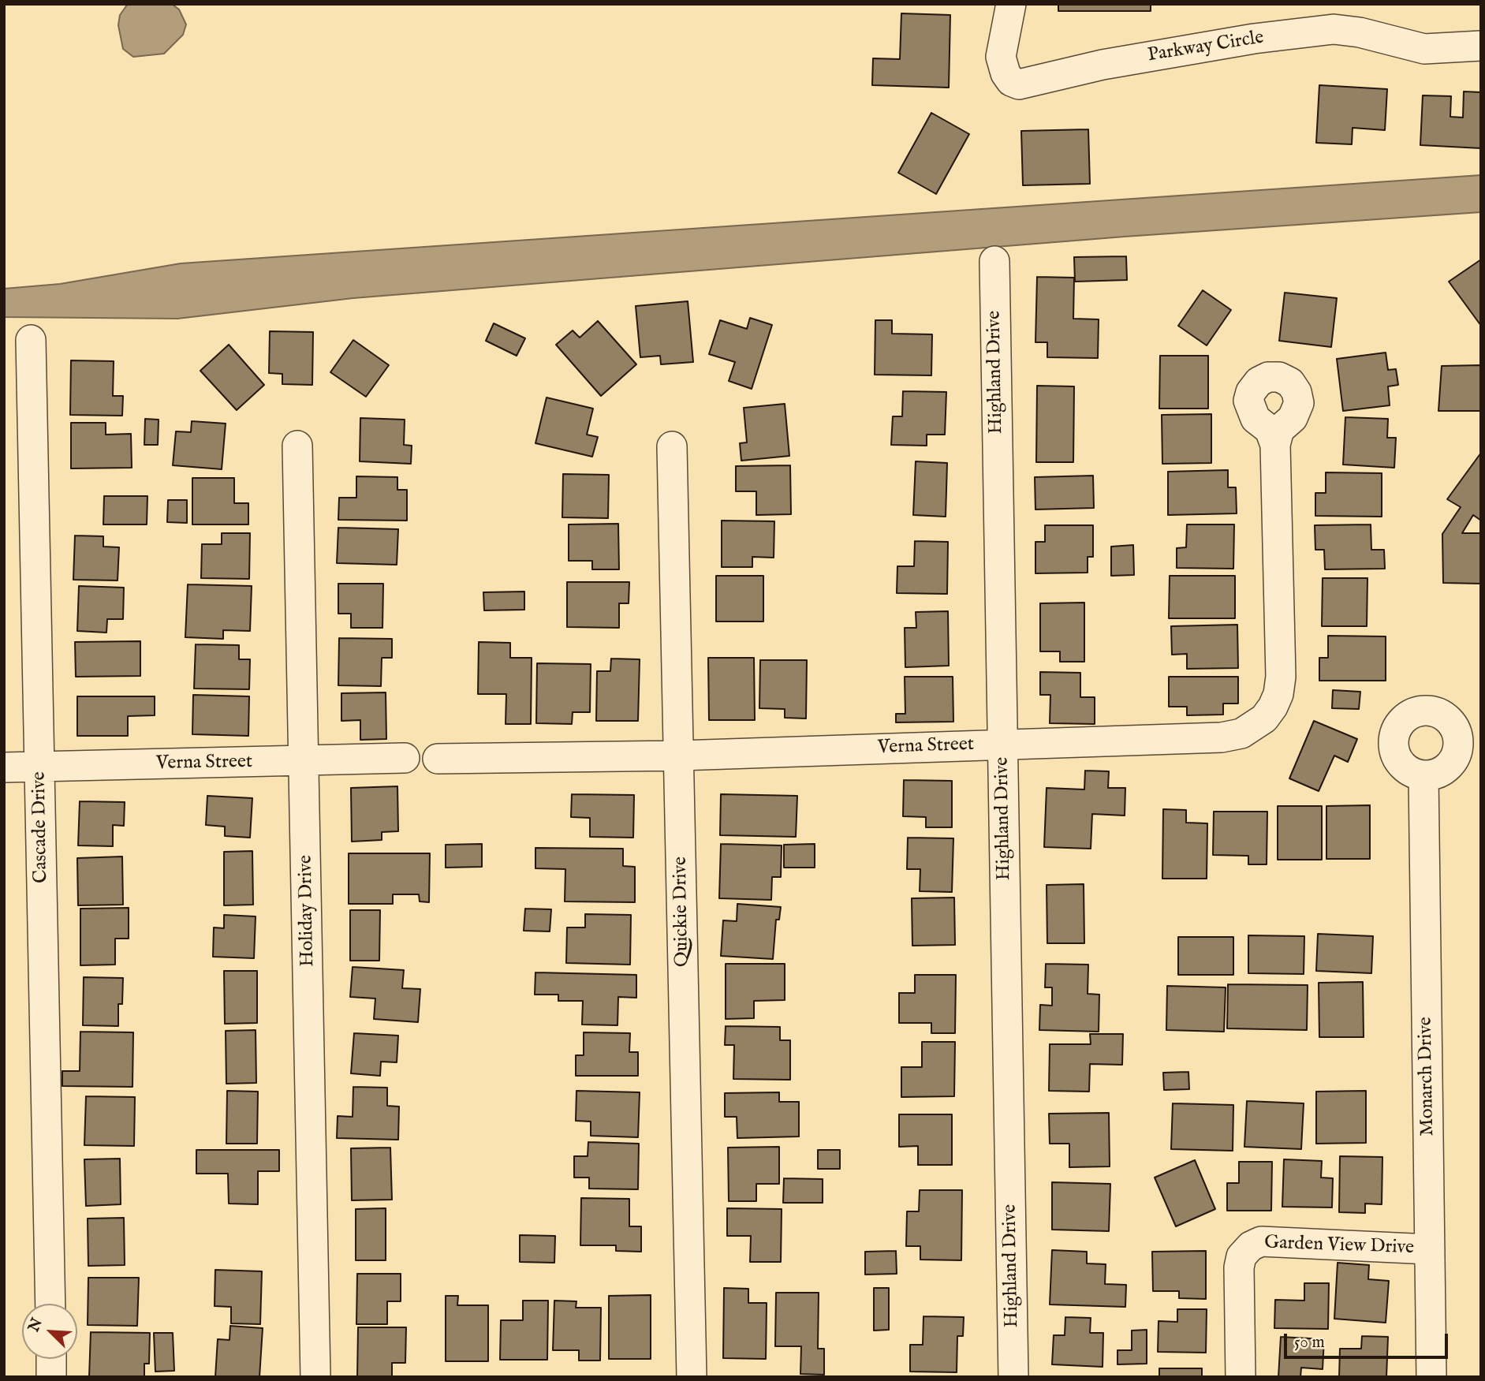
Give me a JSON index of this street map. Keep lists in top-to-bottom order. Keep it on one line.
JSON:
{"streets":{"street":["Parkway Circle","Highland Drive","Verna Street","Cascade Drive","Holiday Drive","Quickie Drive","Monarch Drive","Garden View Drive"]},"crossings":[["Highland Drive","Verna Street"],["Verna Street","Cascade Drive"],["Verna Street","Holiday Drive"],["Verna Street","Quickie Drive"],["Monarch Drive","Garden View Drive"]],"scale_bar":"50 m","north":"top left"}
